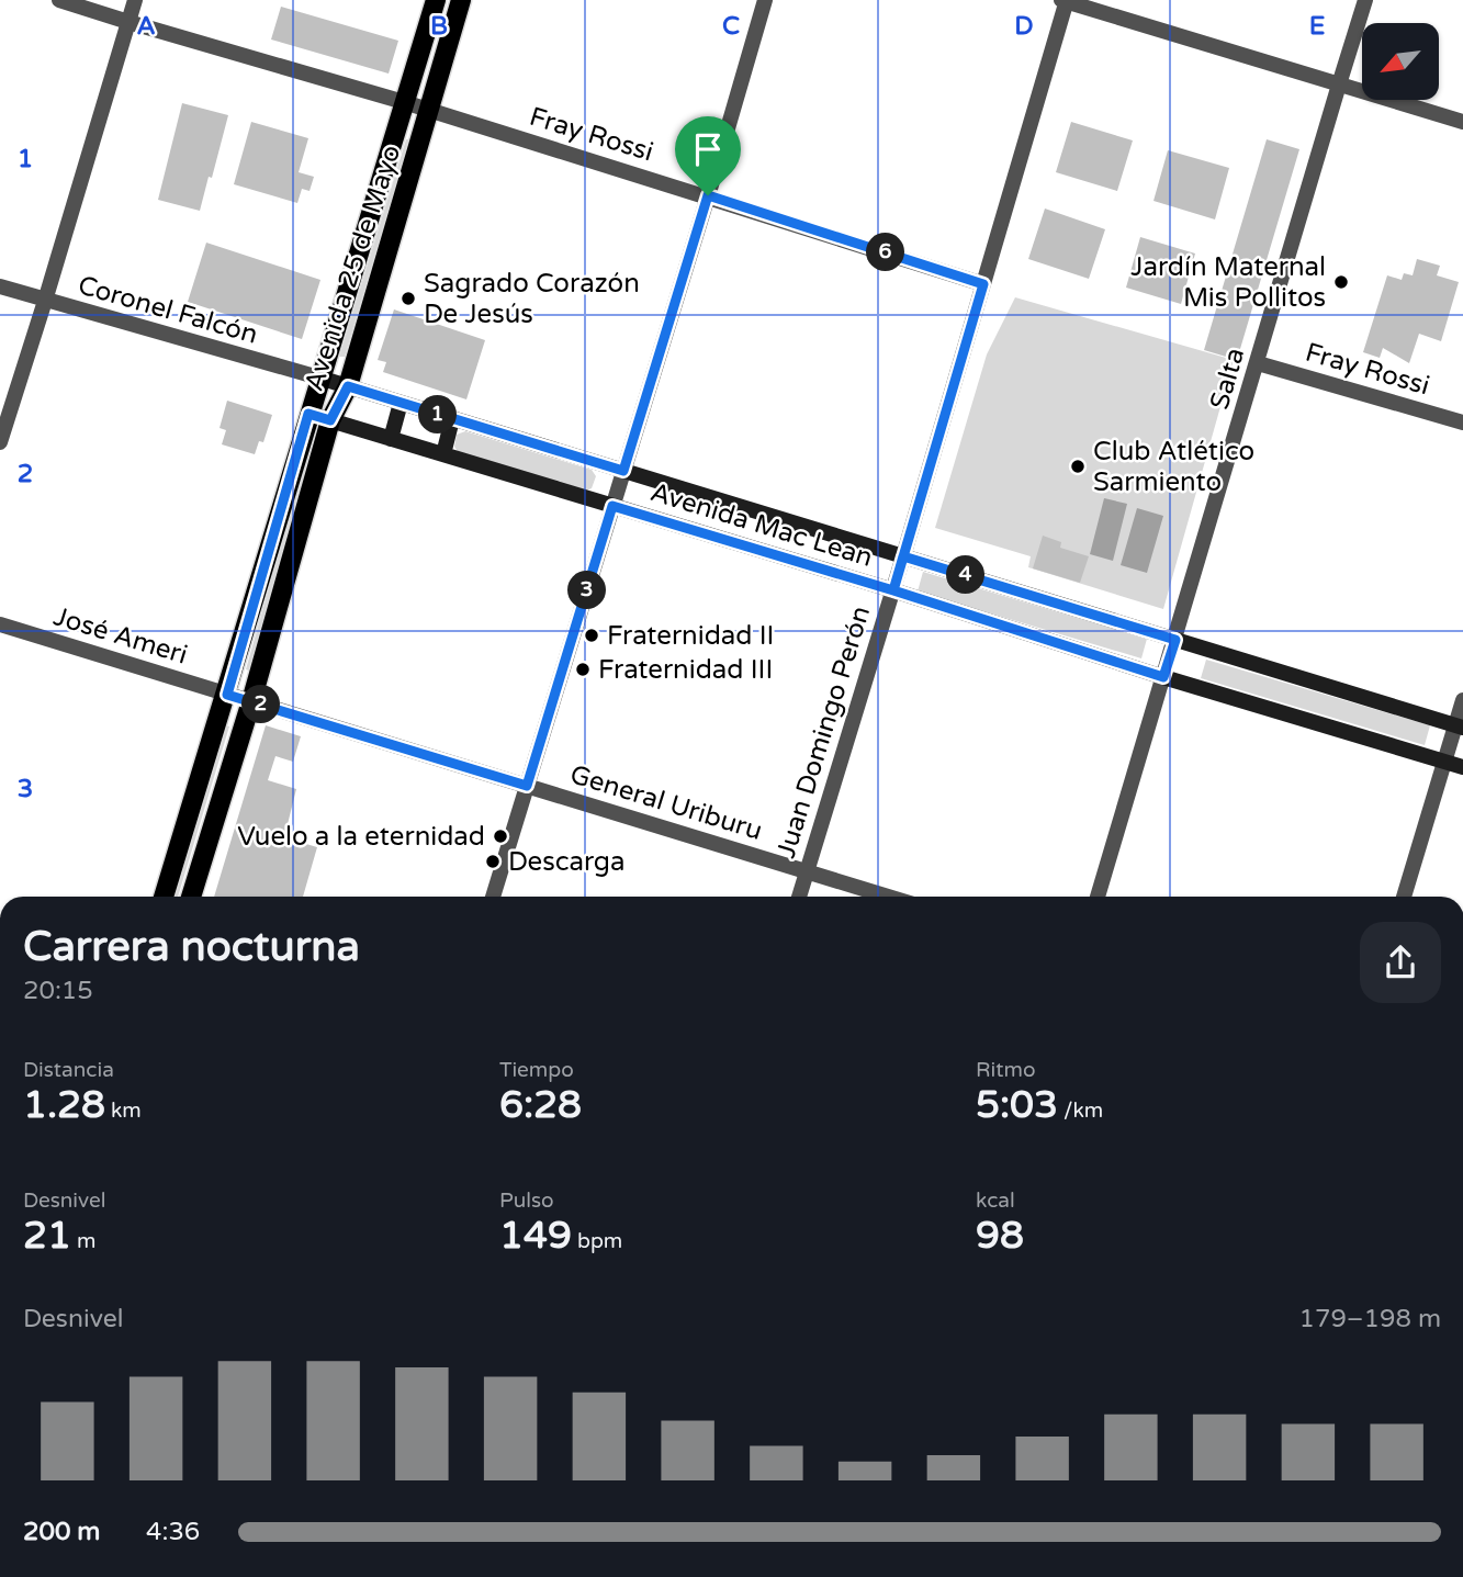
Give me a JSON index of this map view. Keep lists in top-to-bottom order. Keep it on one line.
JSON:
{"streets":{"main road":["Avenida 25 de Mayo","Avenida Mac Lean"],"street":["Fray Rossi","Coronel Falcón","Salta","José Ameri","Juan Domingo Perón","General Uriburu"]},"crossings":[["Fray Rossi","Avenida 25 de Mayo"],["Fray Rossi","Salta"],["Fray Rossi","Juan Domingo Perón"],["Avenida 25 de Mayo","Coronel Falcón"],["Avenida 25 de Mayo","Avenida Mac Lean"],["Avenida 25 de Mayo","José Ameri"],["Avenida 25 de Mayo","General Uriburu"],["Coronel Falcón","Avenida Mac Lean"],["Salta","Avenida Mac Lean"],["Avenida Mac Lean","Juan Domingo Perón"],["José Ameri","General Uriburu"],["Juan Domingo Perón","General Uriburu"]],"places":["Jardín Maternal Mis Pollitos","Sagrado Corazón De Jesús","Club Atlético Sarmiento","Fraternidad II","Fraternidad III","Vuelo a la eternidad","Descarga"],"north":"bottom left","page":{"pins":["6","1","4","3","2"],"heading":["Carrera nocturna","20:15"],"stats":[["Distancia","1.28 km"],["Tiempo","6:28"],["Ritmo","5:03 /km"],["Desnivel","21 m"],["Pulso","149 bpm"],["kcal","98"]],"chart":["Desnivel","179–198 m"],"list":[{"name":"200 m","note":"4:36"}]},"grid":{"columns":["A","B","C","D","E"],"rows":["1","2","3"]}}
